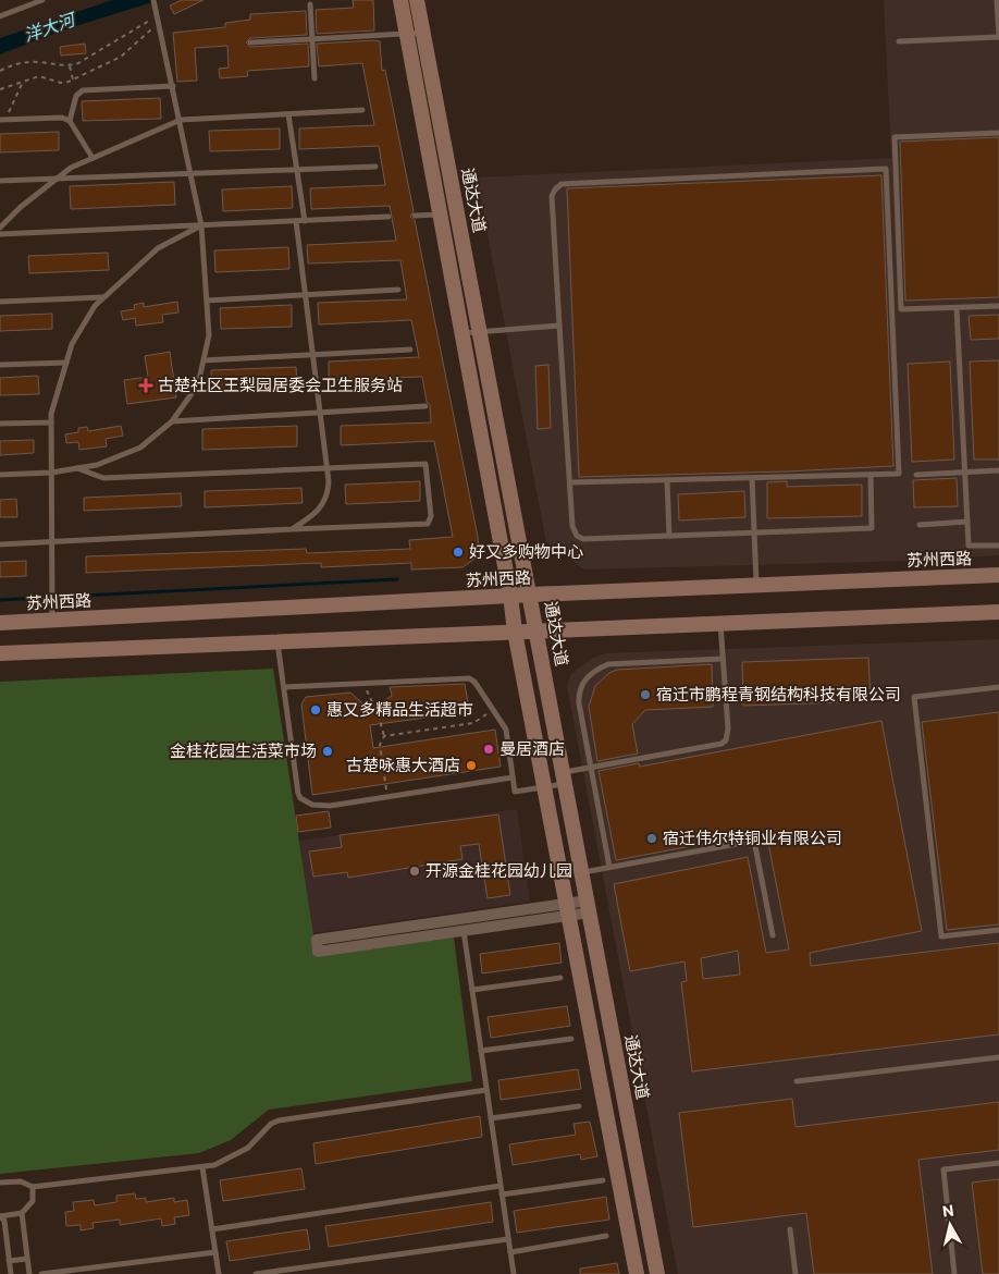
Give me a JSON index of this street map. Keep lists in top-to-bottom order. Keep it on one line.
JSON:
{"streets":{"main road":["通达大道","苏州西路"]},"crossings":[["通达大道","苏州西路"]],"water":["洋大河"],"places":{"health":["古楚社区王梨园居委会卫生服务站"],"other":["好又多购物中心","宿迁市鹏程青钢结构科技有限公司","惠又多精品生活超市","曼居酒店","金桂花园生活菜市场","古楚咏惠大酒店","宿迁伟尔特铜业有限公司","开源金桂花园幼儿园"]},"north":"top"}
